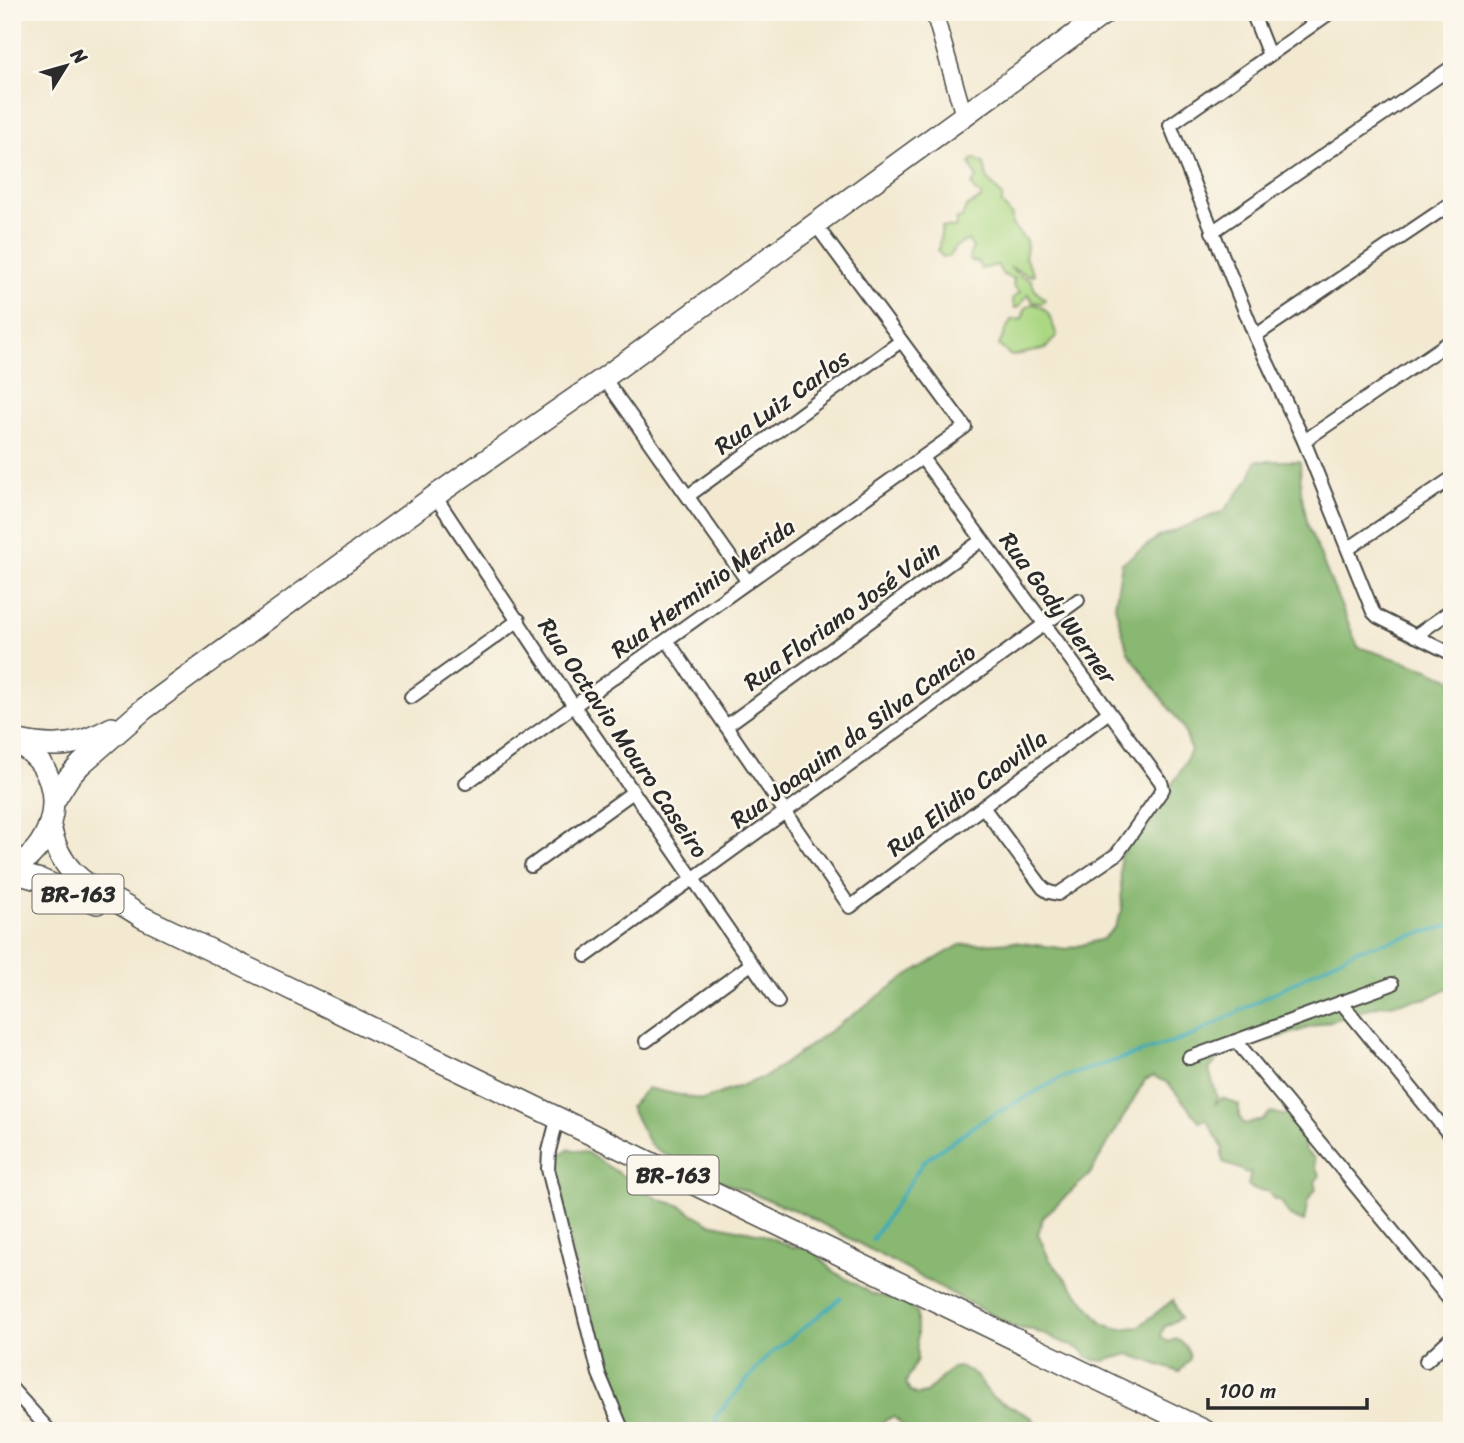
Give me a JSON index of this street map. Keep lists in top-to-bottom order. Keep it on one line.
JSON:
{"streets":{"highway":["BR-163"],"street":["Rua Luiz Carlos","Rua Herminio Merida","Rua Gody Werner","Rua Floriano José Vain","Rua Joaquim da Silva Cancio","Rua Octavio Mouro Caseiro","Rua Elidio Caovilla"]},"crossings":[["Rua Luiz Carlos","Rua Herminio Merida"],["Rua Herminio Merida","Rua Gody Werner"],["Rua Herminio Merida","Rua Octavio Mouro Caseiro"],["Rua Gody Werner","Rua Floriano José Vain"],["Rua Gody Werner","Rua Joaquim da Silva Cancio"],["Rua Gody Werner","Rua Elidio Caovilla"],["Rua Joaquim da Silva Cancio","Rua Octavio Mouro Caseiro"],["Rua Joaquim da Silva Cancio","Rua Elidio Caovilla"]],"scale_bar":"100 m","north":"top right"}
